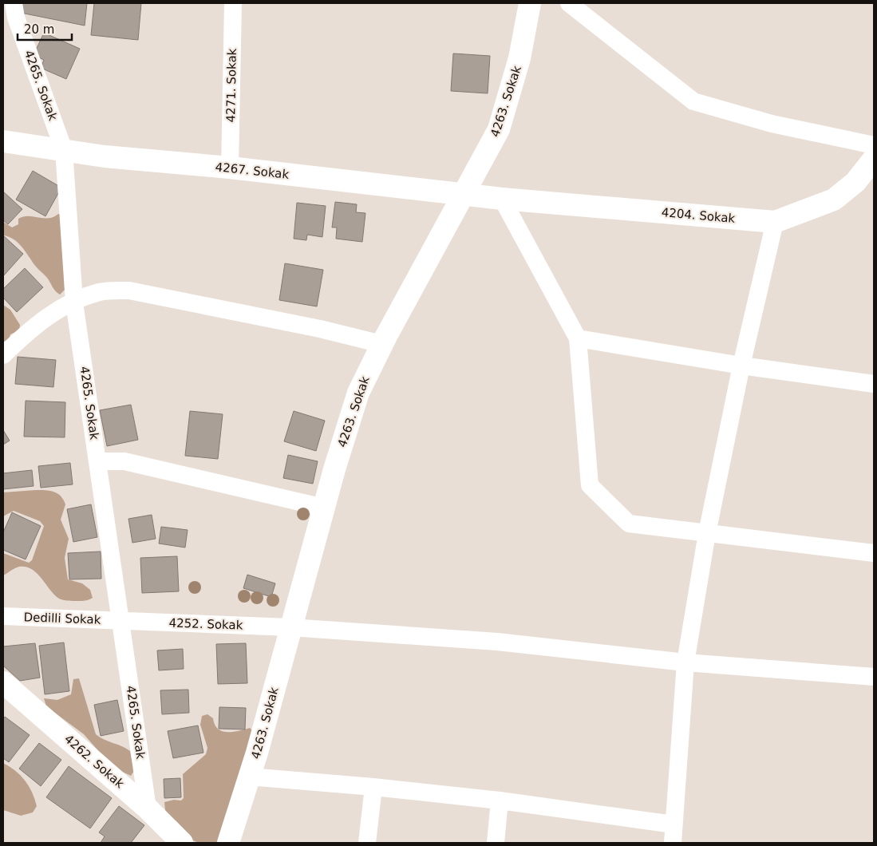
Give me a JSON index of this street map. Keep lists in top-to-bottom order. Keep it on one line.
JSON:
{"streets":{"street":["4265. Sokak","4271. Sokak","4263. Sokak","4267. Sokak","4204. Sokak","Dedilli Sokak","4252. Sokak","4262. Sokak"]},"crossings":[["4265. Sokak","4267. Sokak"],["4265. Sokak","Dedilli Sokak"],["4265. Sokak","4252. Sokak"],["4265. Sokak","4262. Sokak"],["4271. Sokak","4267. Sokak"],["4263. Sokak","4267. Sokak"],["4263. Sokak","4252. Sokak"],["4267. Sokak","4204. Sokak"],["Dedilli Sokak","4252. Sokak"]],"scale_bar":"20 m"}
